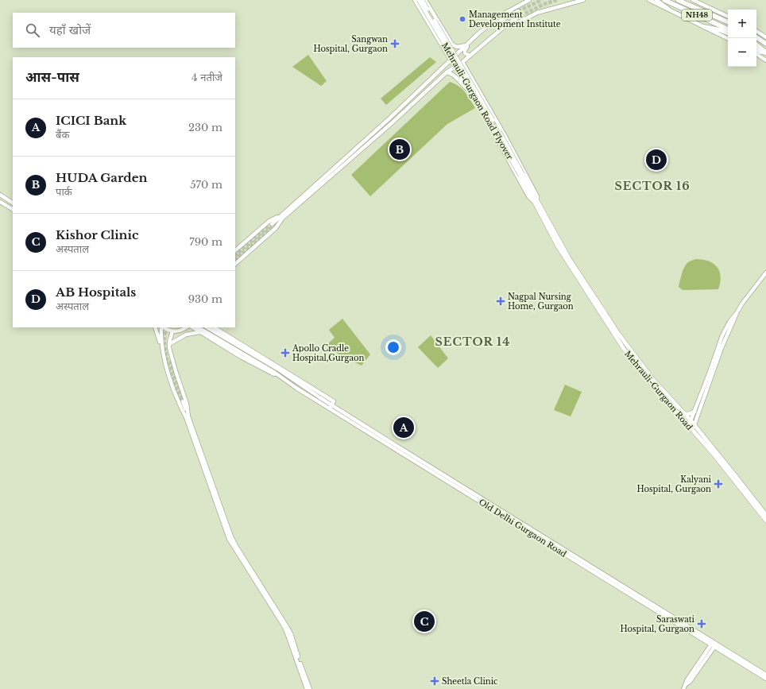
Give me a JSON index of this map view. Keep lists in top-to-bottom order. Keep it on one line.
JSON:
{"streets":{"highway":["NH48"],"main road":["Mehrauli-Gurgaon Road Flyover","Mehrauli-Gurgaon Road","Old Delhi Gurgaon Road"]},"crossings":[["Mehrauli-Gurgaon Road Flyover","Mehrauli-Gurgaon Road"]],"districts":["SECTOR 16","SECTOR 14"],"places":{"other":["Management Development Institute"],"health":["Sangwan Hospital, Gurgaon","Nagpal Nursing Home, Gurgaon","Apollo Cradle Hospital,Gurgaon","Kalyani Hospital, Gurgaon","Saraswati Hospital, Gurgaon","Sheetla Clinic"]},"page":{"map_buttons":["+","−"],"search":"यहाँ खोजें","heading":["आस-पास","4 नतीजे"],"list":[{"mark":"A","name":"ICICI Bank","note":"बैंक","value":"230 m"},{"mark":"B","name":"HUDA Garden","note":"पार्क","value":"570 m"},{"mark":"C","name":"Kishor Clinic","note":"अस्पताल","value":"790 m"},{"mark":"D","name":"AB Hospitals","note":"अस्पताल","value":"930 m"}],"pins":["B","D","A","C"]}}
